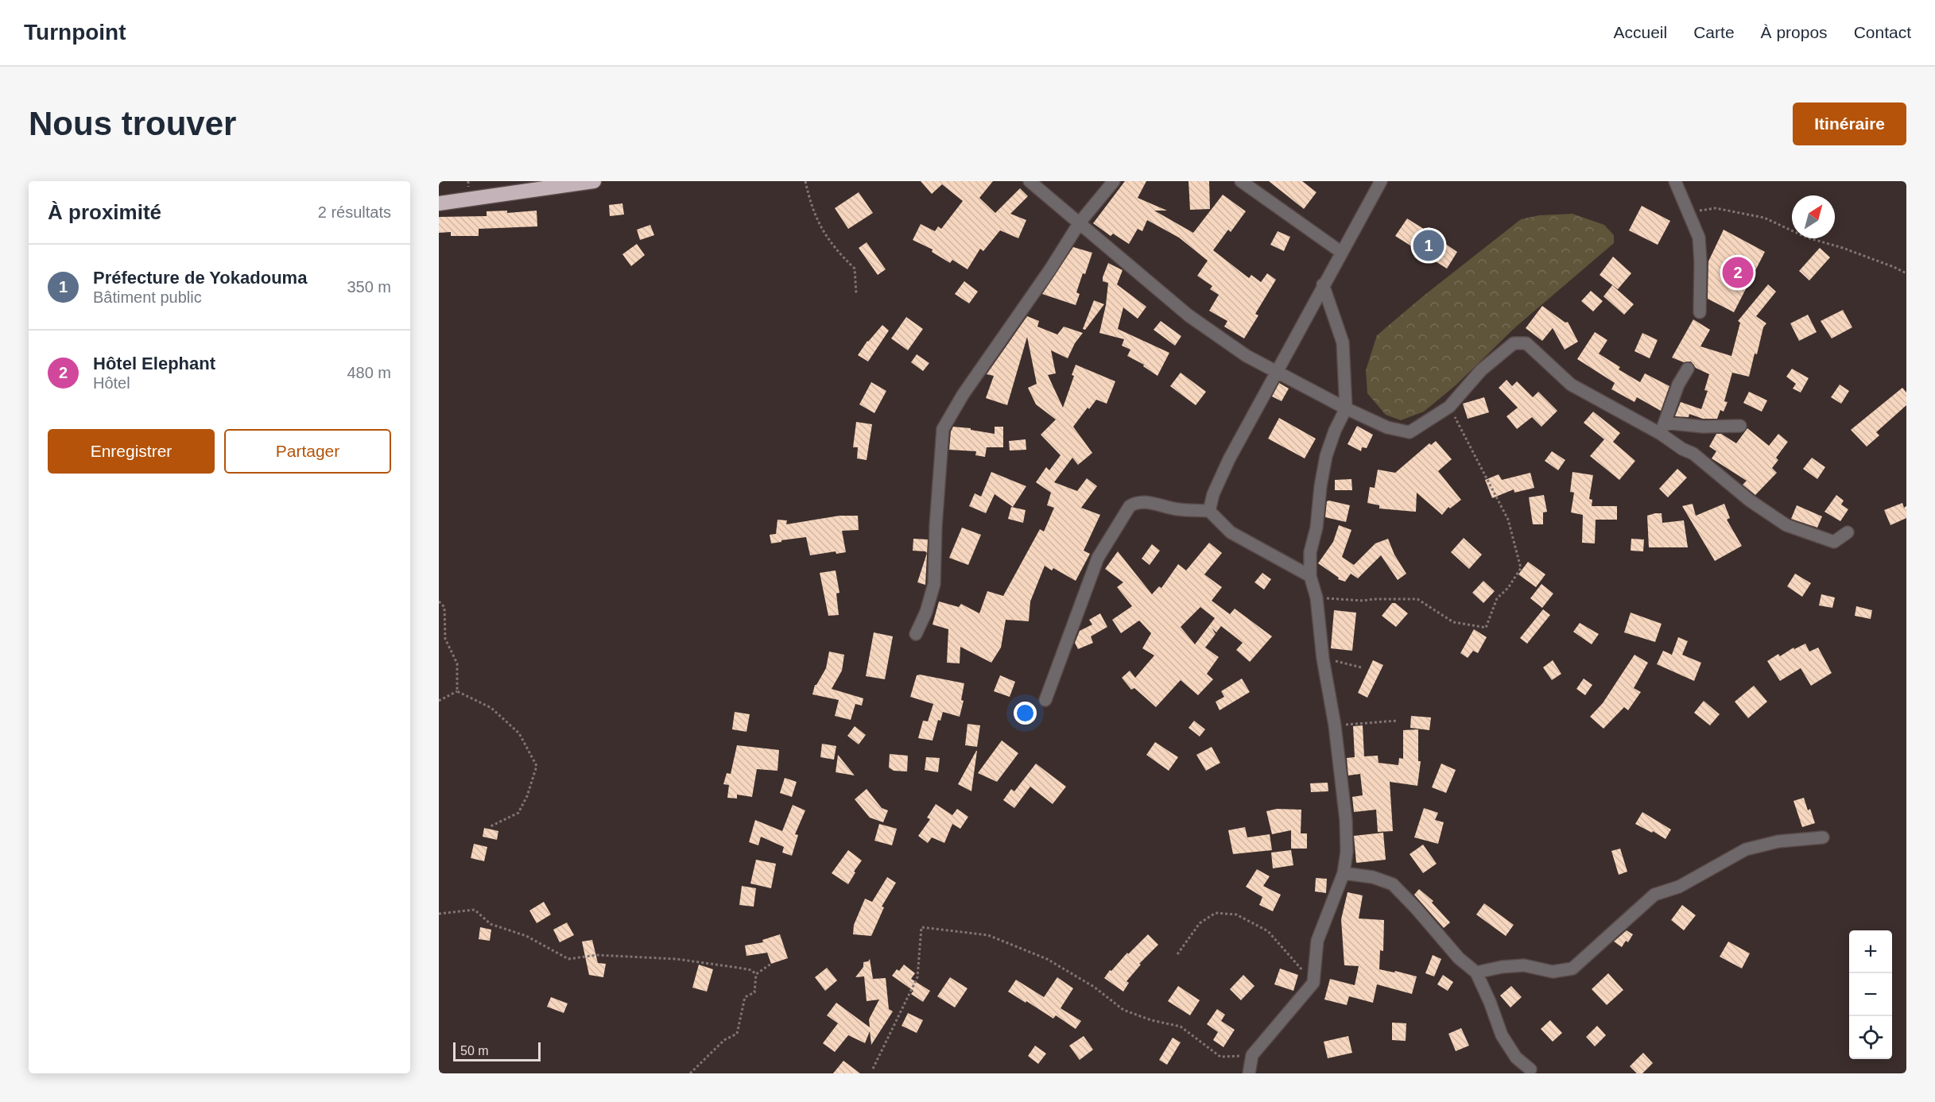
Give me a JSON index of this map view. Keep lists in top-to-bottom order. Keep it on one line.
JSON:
{"scale_bar":"50 m","north":"top right","page":{"header":"Turnpoint","nav":["Accueil","Carte","À propos","Contact"],"buttons":["Itinéraire",["Enregistrer","Partager"]],"title":"Nous trouver","heading":["À proximité","2 résultats"],"pins":["1","2"],"list":[{"mark":"1","name":"Préfecture de Yokadouma","note":"Bâtiment public","value":"350 m"},{"mark":"2","name":"Hôtel Elephant","note":"Hôtel","value":"480 m"}],"map_buttons":["+","−"],"scale":"50 m"}}
